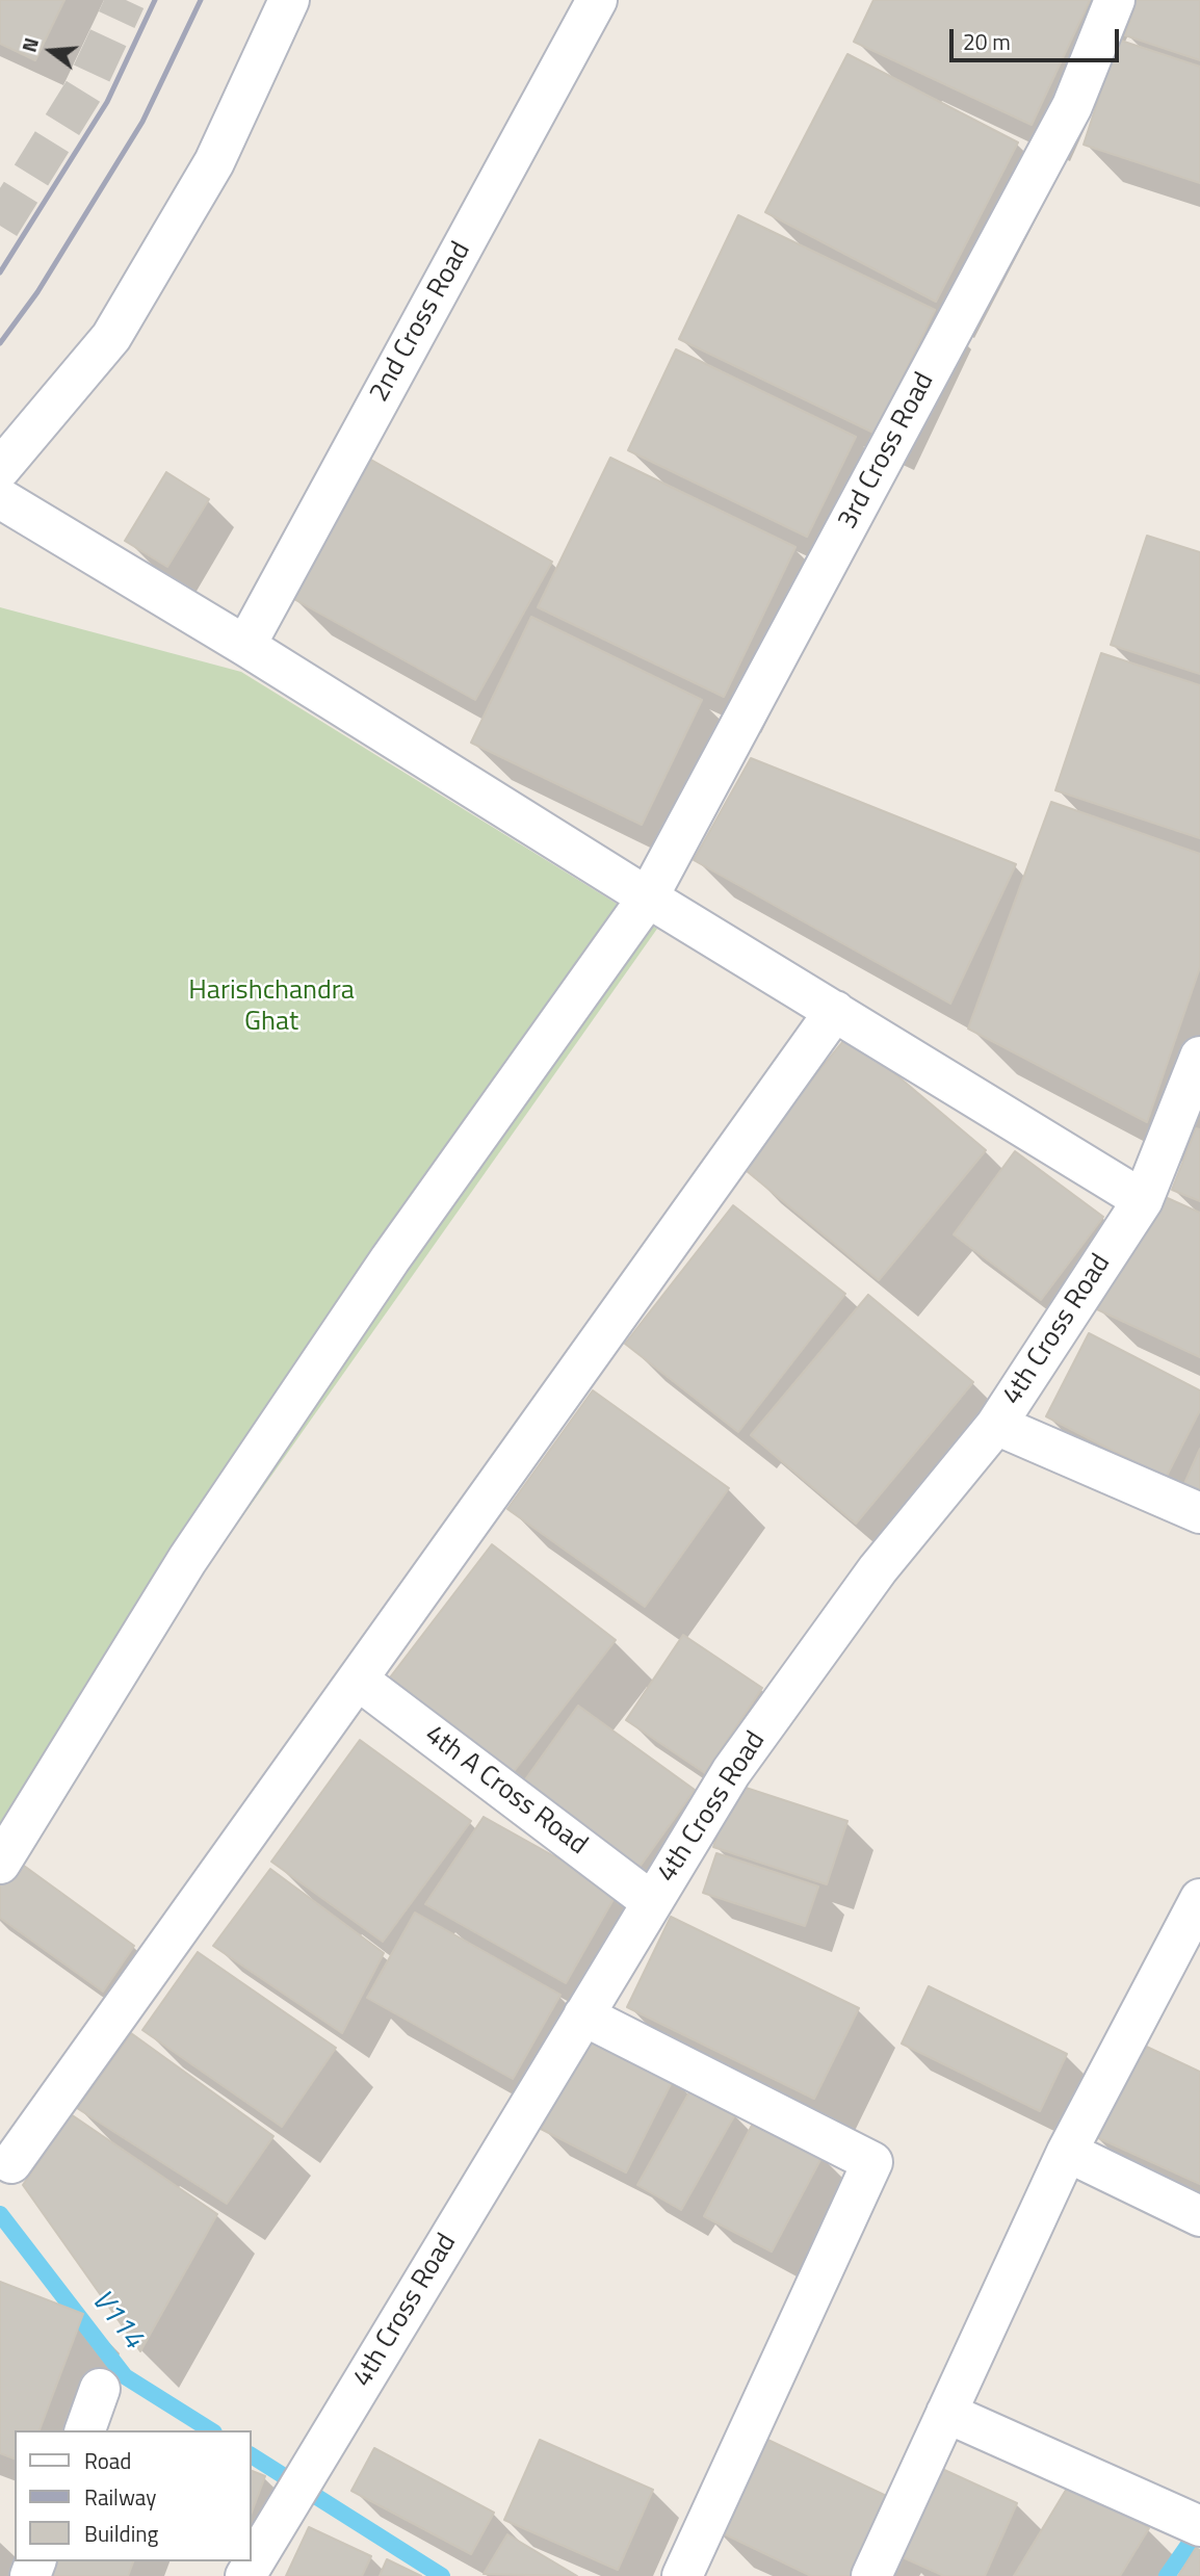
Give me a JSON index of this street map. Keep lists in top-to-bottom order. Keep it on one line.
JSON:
{"streets":{"street":["2nd Cross Road","3rd Cross Road","4th Cross Road","4th A Cross Road"]},"crossings":[["4th Cross Road","4th A Cross Road"]],"water":["V114"],"parks":["Harishchandra Ghat"],"legend":["Road","Railway","Building"],"scale_bar":"20 m","north":"left"}
